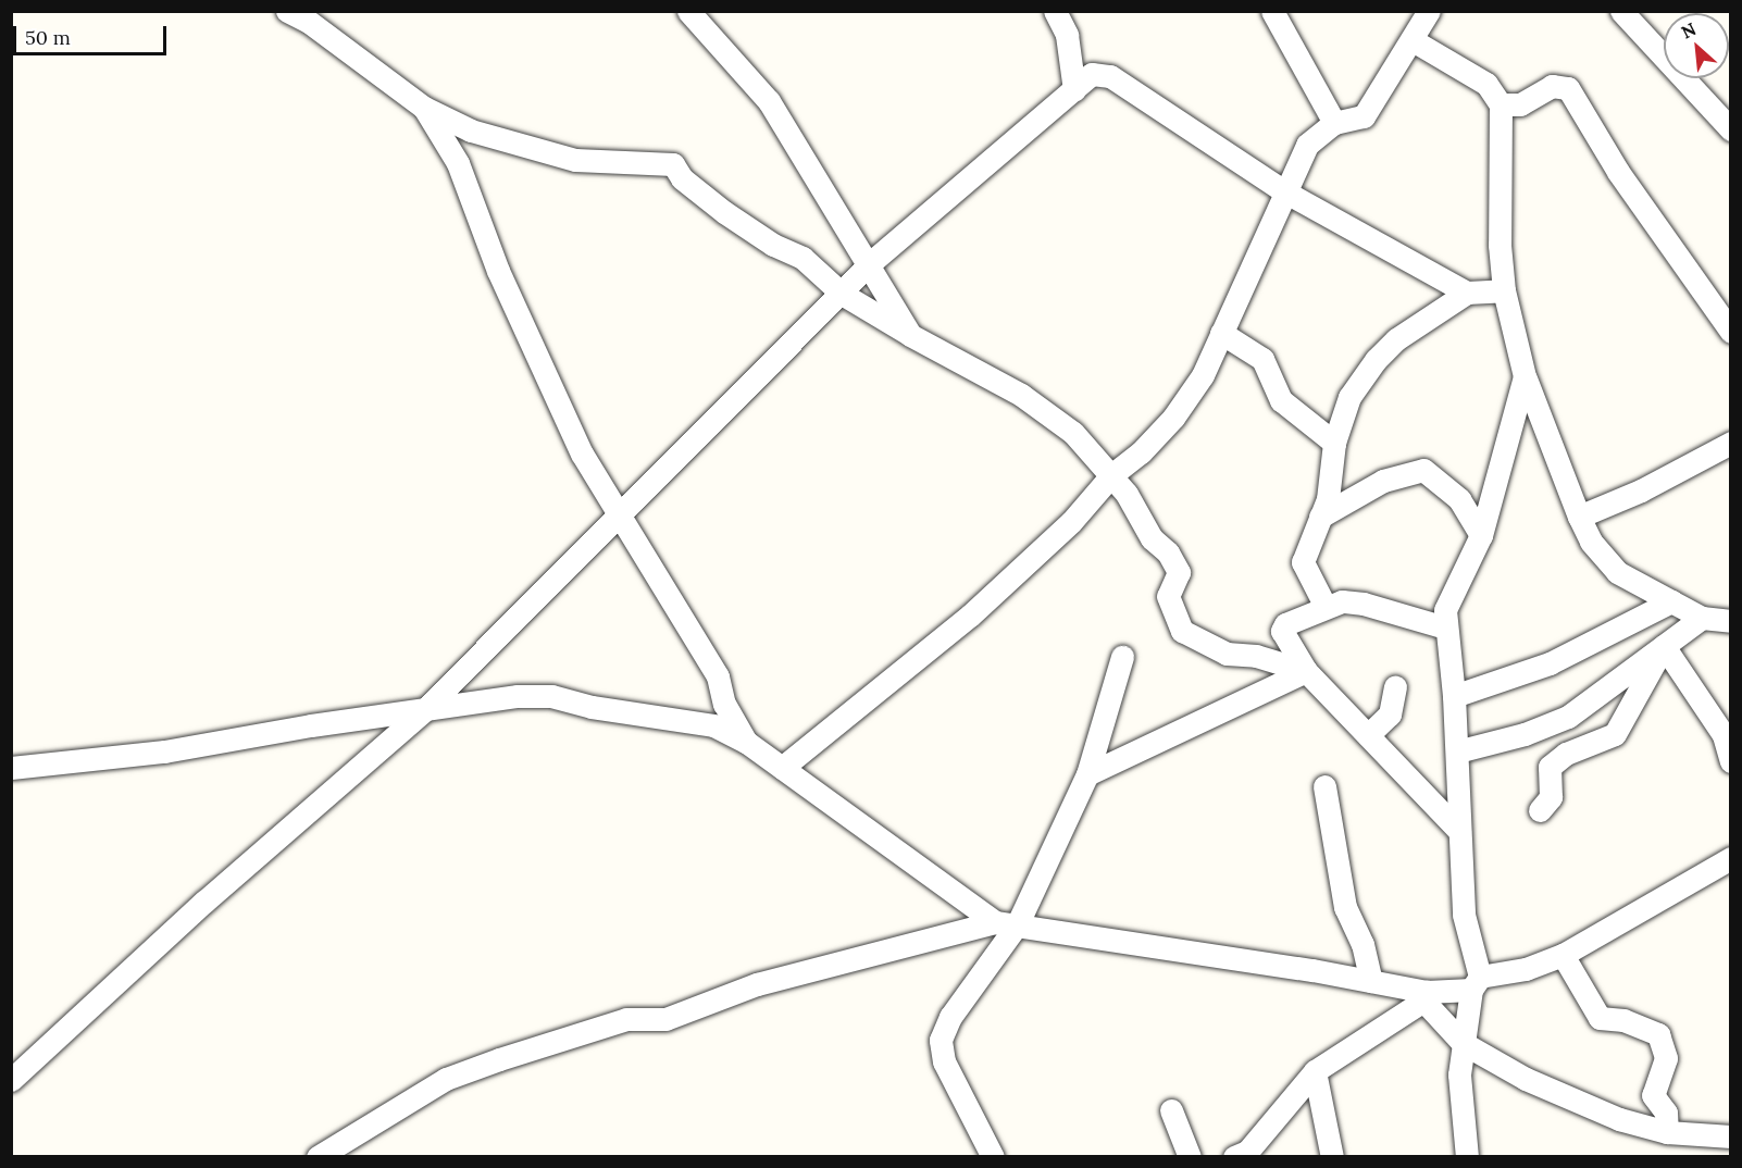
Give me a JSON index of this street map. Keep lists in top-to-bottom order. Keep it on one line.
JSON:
{"scale_bar":"50 m","north":"top left"}
